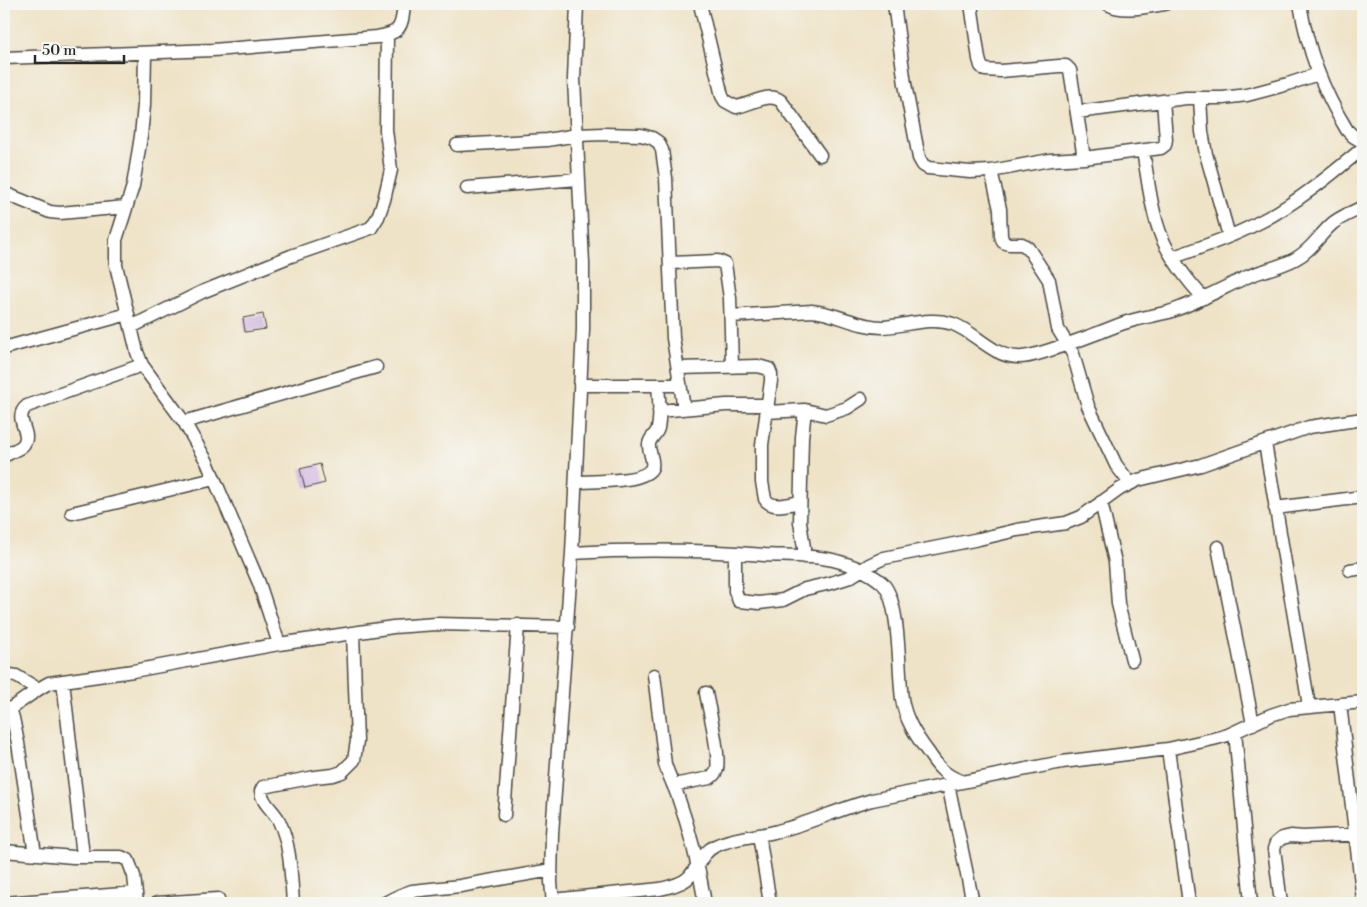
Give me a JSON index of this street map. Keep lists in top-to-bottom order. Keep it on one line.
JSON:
{"scale_bar":"50 m"}
